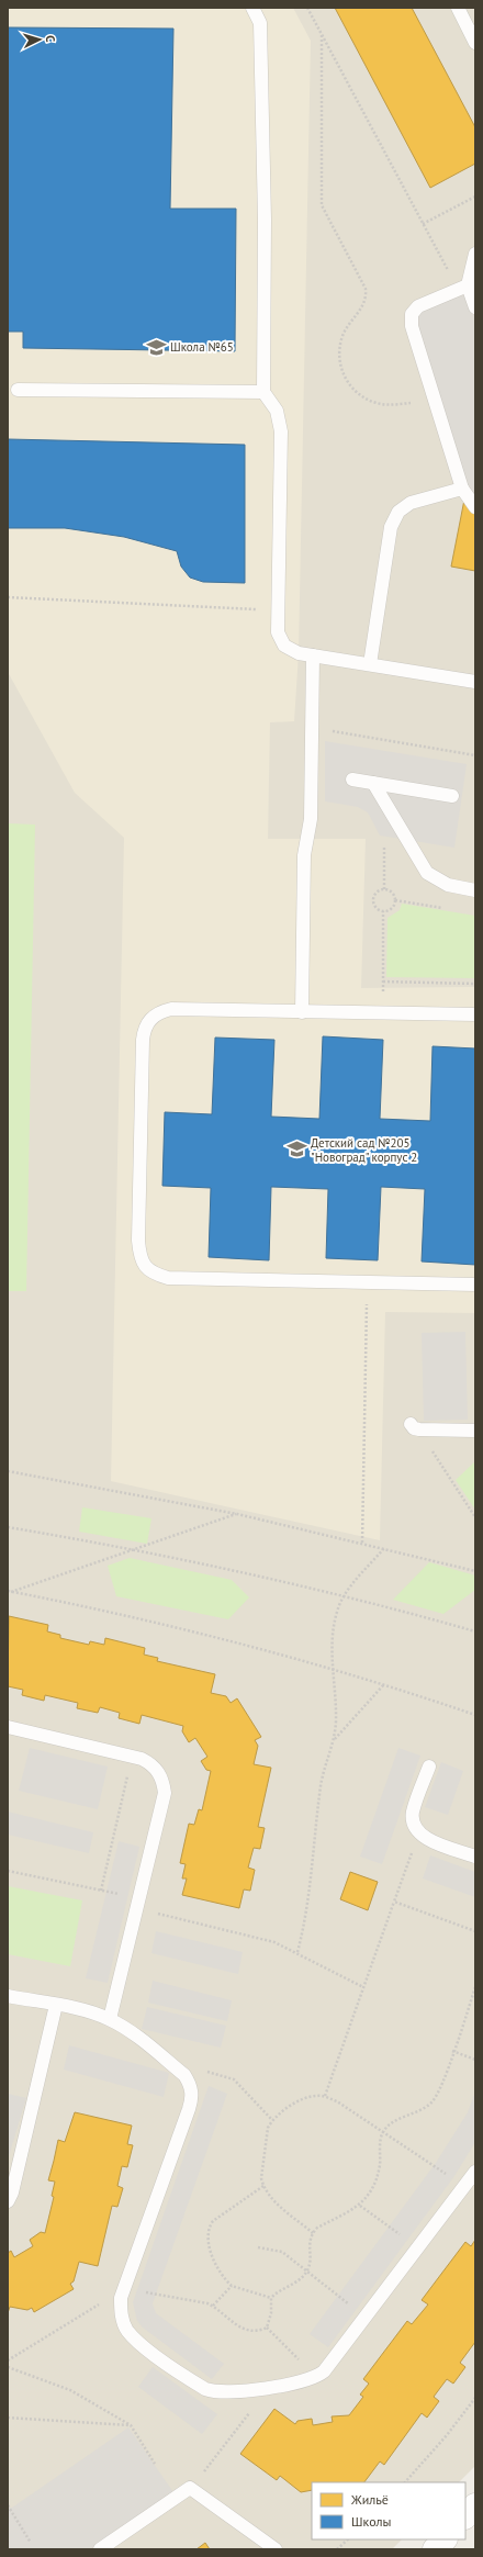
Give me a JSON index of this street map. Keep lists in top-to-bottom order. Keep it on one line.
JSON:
{"places":{"school or university":["Школа №65","Детский сад №205 \"Новоград\" корпус 2"]},"legend":["Жильё","Школы"],"north":"right"}
